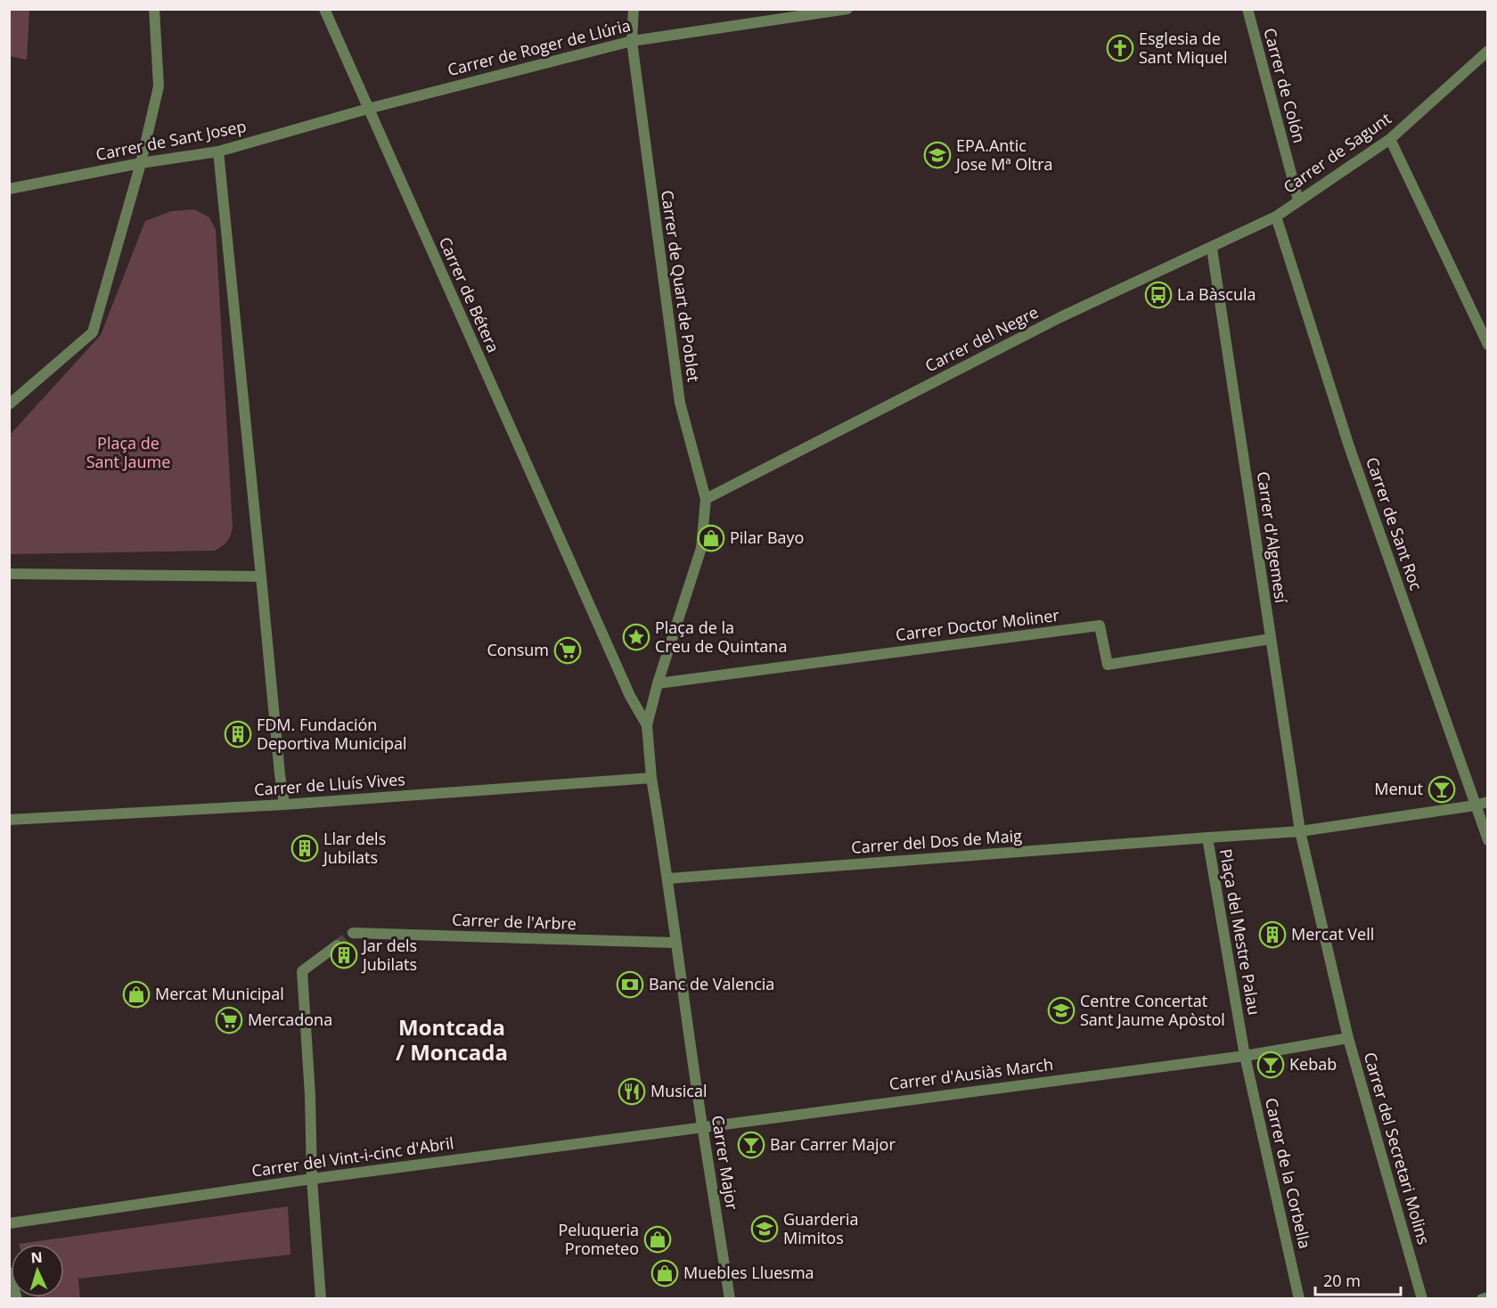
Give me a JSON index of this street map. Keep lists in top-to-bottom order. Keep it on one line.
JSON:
{"streets":{"street":["Carrer de Roger de Llúria","Carrer de Colón","Carrer de Sant Josep","Carrer de Sagunt","Carrer de Quart de Poblet","Carrer de Bétera","Carrer del Negre","Carrer de Sant Roc","Carrer d'Algemesí","Carrer Doctor Moliner","Carrer de Lluís Vives","Carrer del Dos de Maig","Carrer de l'Arbre","Plaça del Mestre Palau","Carrer d'Ausiàs March","Carrer del Secretari Molins","Carrer del Vint-i-cinc d'Abril","Carrer Major","Carrer de la Corbella"]},"crossings":[["Carrer de Roger de Llúria","Carrer de Sant Josep"],["Carrer de Roger de Llúria","Carrer de Quart de Poblet"],["Carrer de Roger de Llúria","Carrer de Bétera"],["Carrer de Colón","Carrer de Sagunt"],["Carrer de Sant Josep","Carrer de Bétera"],["Carrer de Sagunt","Carrer del Negre"],["Carrer de Sagunt","Carrer de Sant Roc"],["Carrer de Quart de Poblet","Carrer del Negre"],["Carrer de Quart de Poblet","Carrer Doctor Moliner"],["Carrer del Negre","Carrer de Sant Roc"],["Carrer del Negre","Carrer d'Algemesí"],["Carrer de Sant Roc","Plaça del Mestre Palau"],["Carrer d'Algemesí","Carrer Doctor Moliner"],["Carrer d'Algemesí","Plaça del Mestre Palau"],["Carrer de Lluís Vives","Carrer Major"],["Carrer del Dos de Maig","Plaça del Mestre Palau"],["Carrer del Dos de Maig","Carrer Major"],["Carrer de l'Arbre","Carrer Major"],["Plaça del Mestre Palau","Carrer d'Ausiàs March"],["Plaça del Mestre Palau","Carrer de la Corbella"],["Carrer d'Ausiàs March","Carrer del Vint-i-cinc d'Abril"],["Carrer d'Ausiàs March","Carrer Major"],["Carrer d'Ausiàs March","Carrer de la Corbella"],["Carrer del Vint-i-cinc d'Abril","Carrer Major"]],"districts":["Montcada / Moncada"],"parks":["Plaça de Sant Jaume"],"places":{"church":["Esglesia de Sant Miquel"],"school or university":["EPA.Antic Jose Mª Oltra","Centre Concertat Sant Jaume Apòstol","Guarderia Mimitos"],"bus stop":["La Bàscula"],"shop":["Pilar Bayo","Mercat Municipal","Peluqueria Prometeo","Muebles Lluesma"],"place":["Plaça de la Creu de Quintana"],"supermarket":["Consum","Mercadona"],"building":["FDM. Fundación Deportiva Municipal","Llar dels Jubilats","Mercat Vell","Jar dels Jubilats"],"bar":["Menut","Kebab","Bar Carrer Major"],"bank":["Banc de Valencia"],"restaurant":["Musical"]},"scale_bar":"20 m","north":"top"}
